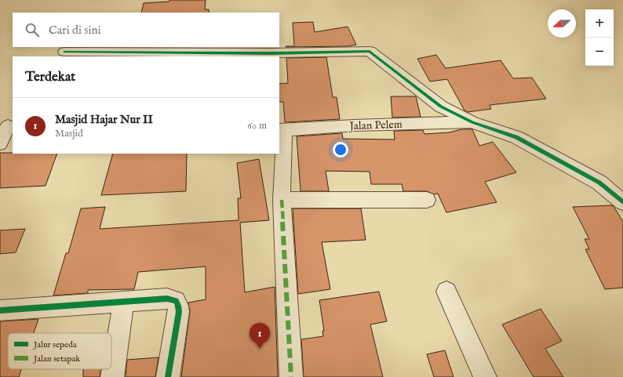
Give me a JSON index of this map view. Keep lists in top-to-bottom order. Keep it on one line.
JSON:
{"streets":{"street":["Jalan Pelem"]},"legend":["Jalur sepeda","Jalan setapak"],"north":"left","page":{"map_buttons":["+","−"],"search":"Cari di sini","heading":"Terdekat","list":[{"mark":"1","name":"Masjid Hajar Nur II","note":"Masjid","value":"60 m"}],"pins":"1"}}
